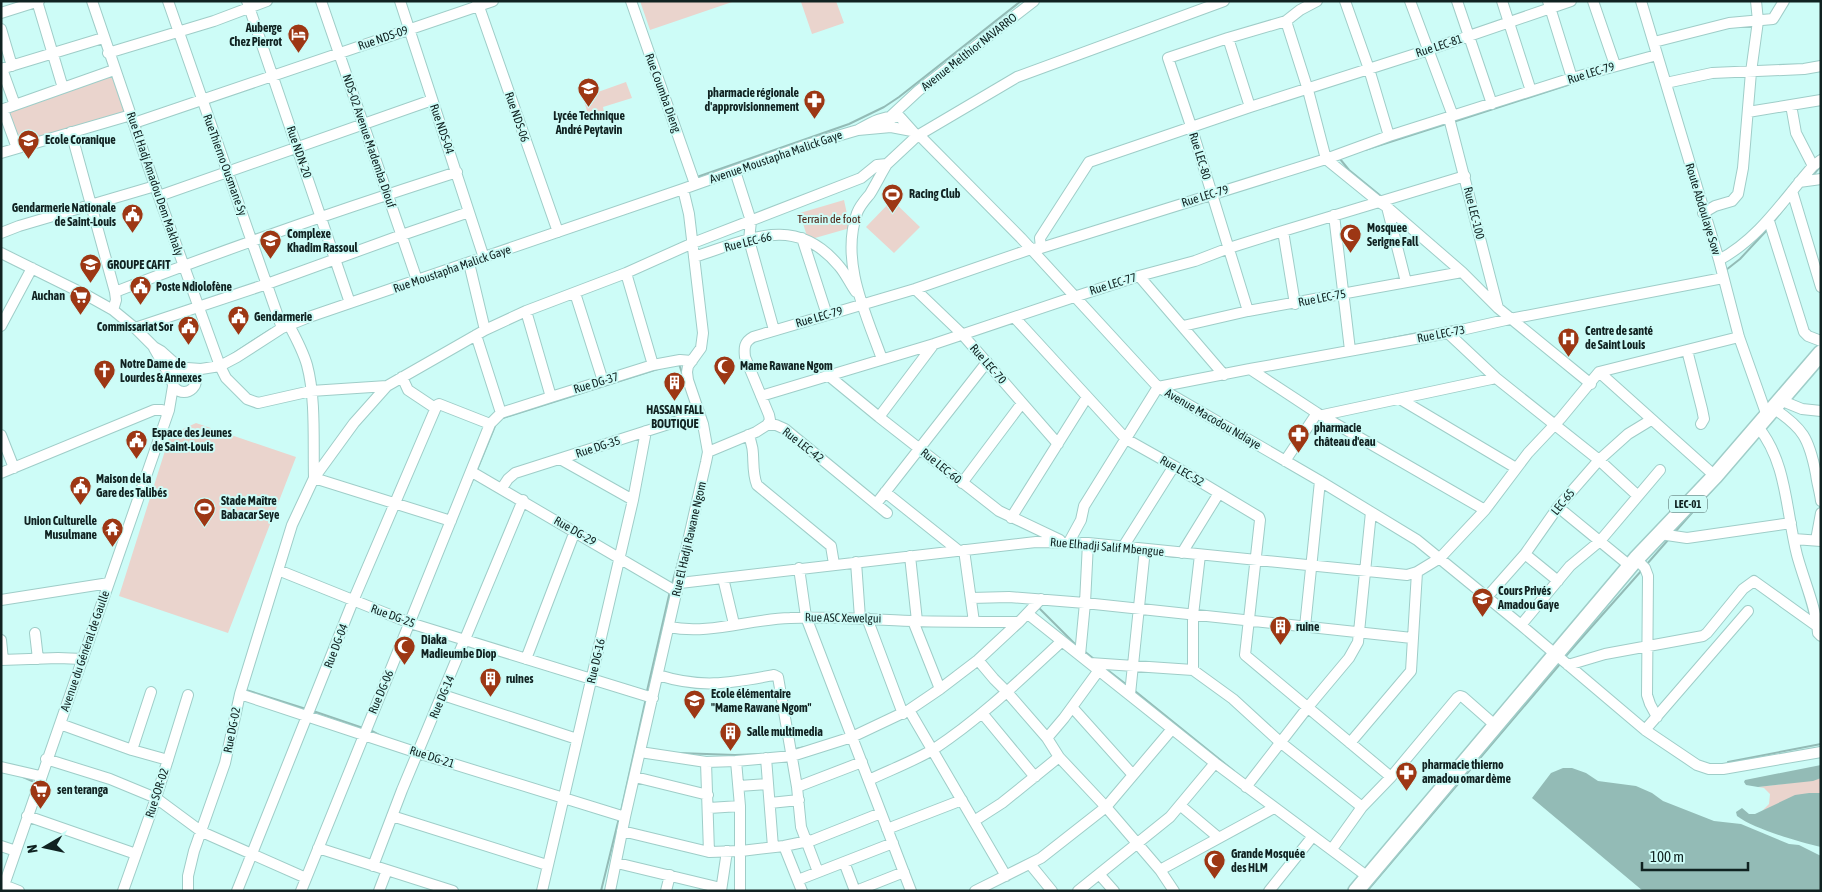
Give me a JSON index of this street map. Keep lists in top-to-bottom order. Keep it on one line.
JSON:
{"streets":{"highway":["LEC-01"],"street":["Rue NDS-09","Rue LEC-81","Avenue Melthior NAVARRO","Rue LEC-79","Rue Coumba Dieng","Rue NDS-06","Rue NDS-04","NDS-02 Avenue Mademba Diouf","Rue NDN-20","Rue LEC-80","Avenue Moustapha Malick Gaye","RueThierno Ousmane Sy","Rue El Hadj Amadou Dem Makhaly","Route Abdoulaye Sow","Rue LEC-100","Rue LEC-66","Rue Moustapha Malick Gaye","Rue LEC-77","Rue LEC-75","Rue LEC-73","Rue LEC-70","Rue DG-37","Avenue Macodou Ndiaye","Rue LEC-42","Rue DG-35","Rue LEC-60","Rue LEC-52","LEC-65","Rue DG-29","Rue El Hadji Rawane Ngom","Rue Elhadji Salif Mbengue","Rue DG-25","Rue ASC Xewelgui","Rue DG-04","Avenue du Général de Gaulle","Rue DG-16","Rue DG-06","Rue DG-14","Rue DG-02","Rue DG-21","Rue SOR-02"]},"crossings":[["Rue NDS-09","Rue NDS-06"],["Rue NDS-09","Rue NDS-04"],["Rue NDS-09","NDS-02 Avenue Mademba Diouf"],["Rue NDS-09","Rue NDN-20"],["Rue NDS-09","RueThierno Ousmane Sy"],["Rue NDS-09","Rue El Hadj Amadou Dem Makhaly"],["Rue LEC-81","Rue LEC-79"],["Rue LEC-81","Rue LEC-80"],["Rue LEC-81","Rue LEC-100"],["Rue LEC-81","Avenue Macodou Ndiaye"],["Avenue Melthior NAVARRO","Avenue Moustapha Malick Gaye"],["Rue LEC-79","Rue LEC-80"],["Rue LEC-79","Route Abdoulaye Sow"],["Rue LEC-79","Rue LEC-100"],["Rue LEC-79","Rue LEC-66"],["Rue LEC-79","Rue LEC-70"],["Rue LEC-79","Avenue Macodou Ndiaye"],["Rue LEC-79","Rue LEC-42"],["Rue Coumba Dieng","Avenue Moustapha Malick Gaye"],["Rue Coumba Dieng","Rue Moustapha Malick Gaye"],["Rue NDS-06","Rue Moustapha Malick Gaye"],["Rue NDS-04","Rue Moustapha Malick Gaye"],["NDS-02 Avenue Mademba Diouf","Rue Moustapha Malick Gaye"],["Rue NDN-20","Rue Moustapha Malick Gaye"],["Rue LEC-80","Rue LEC-77"],["Rue LEC-80","Rue LEC-75"],["Avenue Moustapha Malick Gaye","Rue Moustapha Malick Gaye"],["RueThierno Ousmane Sy","Rue El Hadj Amadou Dem Makhaly"],["RueThierno Ousmane Sy","Rue Moustapha Malick Gaye"],["RueThierno Ousmane Sy","Rue DG-02"],["Rue El Hadj Amadou Dem Makhaly","Rue Moustapha Malick Gaye"],["Route Abdoulaye Sow","Rue LEC-73"],["Route Abdoulaye Sow","LEC-01"],["Rue LEC-100","Rue LEC-77"],["Rue LEC-66","Rue El Hadji Rawane Ngom"],["Rue Moustapha Malick Gaye","Rue El Hadji Rawane Ngom"],["Rue Moustapha Malick Gaye","Avenue du Général de Gaulle"],["Rue LEC-77","Rue LEC-70"],["Rue LEC-77","Avenue Macodou Ndiaye"],["Rue LEC-77","Rue LEC-42"],["Rue LEC-77","Rue LEC-60"],["Rue LEC-77","Rue LEC-52"],["Rue LEC-73","Avenue Macodou Ndiaye"],["Rue DG-37","Rue El Hadji Rawane Ngom"],["Rue DG-37","Rue DG-06"],["Avenue Macodou Ndiaye","LEC-65"],["Avenue Macodou Ndiaye","LEC-01"],["Avenue Macodou Ndiaye","Rue Elhadji Salif Mbengue"],["Rue DG-35","Rue DG-29"],["Rue DG-35","Rue El Hadji Rawane Ngom"],["Rue DG-35","Rue DG-16"],["Rue LEC-60","Rue Elhadji Salif Mbengue"],["Rue LEC-52","Rue Elhadji Salif Mbengue"],["Rue DG-29","Rue El Hadji Rawane Ngom"],["Rue DG-29","Rue Elhadji Salif Mbengue"],["Rue DG-29","Rue DG-16"],["Rue DG-29","Rue DG-06"],["Rue DG-29","Rue DG-14"],["Rue El Hadji Rawane Ngom","Rue Elhadji Salif Mbengue"],["Rue El Hadji Rawane Ngom","Rue DG-25"],["Rue El Hadji Rawane Ngom","Rue ASC Xewelgui"],["Rue El Hadji Rawane Ngom","Rue DG-21"],["Rue DG-25","Rue DG-04"],["Rue DG-25","Rue DG-16"],["Rue DG-25","Rue DG-06"],["Rue DG-25","Rue DG-14"],["Rue DG-25","Rue DG-02"],["Rue DG-04","Rue DG-21"],["Rue DG-16","Rue DG-21"],["Rue DG-06","Rue DG-21"],["Rue DG-14","Rue DG-21"],["Rue DG-02","Rue DG-21"]],"parks":["Terrain de foot"],"places":{"hotel":["Auberge Chez Pierrot"],"school or university":["Lycée Technique André Peytavin","Ecole Coranique","Complexe Khadim Rassoul","GROUPE CAFIT","Cours Privés Amadou Gaye","Ecole élémentaire \"Mame Rawane Ngom\""],"pharmacy":["pharmacie régionale d'approvisionnement","pharmacie château d'eau","pharmacie thierno amadou omar dème"],"sports":["Racing Club","Stade Maître Babacar Seye"],"public building":["Gendarmerie Nationale de Saint-Louis","Poste Ndiolofène","Gendarmerie","Commissariat Sor","Espace des Jeunes de Saint-Louis","Maison de la Gare des Talibés"],"mosque":["Mosquee Serigne Fall","Mame Rawane Ngom","Diaka Madieumbe Diop","Grande Mosquée des HLM"],"supermarket":["Auchan","sen teranga"],"hospital":["Centre de santé de Saint Louis"],"church":["Notre Dame de Lourdes & Annexes"],"building":["HASSAN FALL BOUTIQUE","ruine","ruines","Salle multimedia"],"temple":["Union Culturelle Musulmane"]},"scale_bar":"100 m","north":"left"}
